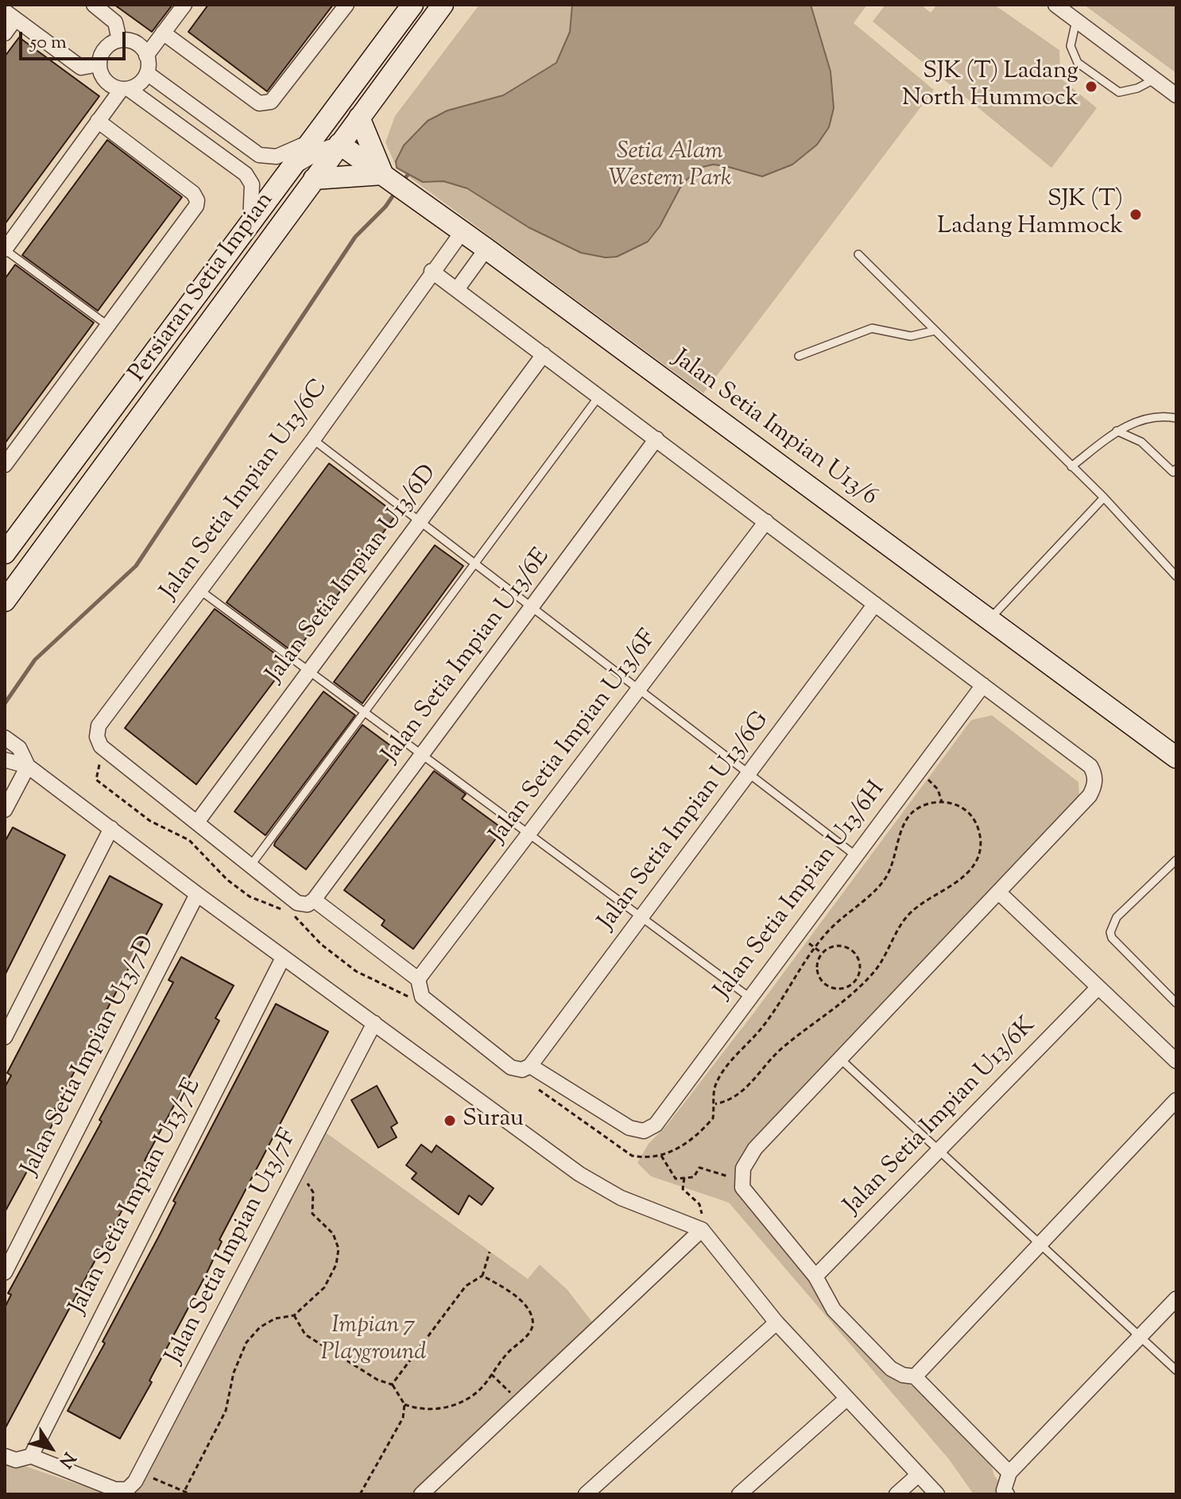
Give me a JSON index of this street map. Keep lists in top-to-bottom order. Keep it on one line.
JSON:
{"streets":{"street":["Persiaran Setia Impian","Jalan Setia Impian U13/6","Jalan Setia Impian U13/6C","Jalan Setia Impian U13/6D","Jalan Setia Impian U13/6E","Jalan Setia Impian U13/6F","Jalan Setia Impian U13/6G","Jalan Setia Impian U13/6H","Jalan Setia Impian U13/7D","Jalan Setia Impian U13/6K","Jalan Setia Impian U13/7E","Jalan Setia Impian U13/7F"]},"crossings":[["Persiaran Setia Impian","Jalan Setia Impian U13/6"],["Jalan Setia Impian U13/6","Jalan Setia Impian U13/6C"],["Jalan Setia Impian U13/6G","Jalan Setia Impian U13/6H"],["Jalan Setia Impian U13/7E","Jalan Setia Impian U13/7F"]],"parks":["Setia Alam Western Park","Impian 7 Playground"],"places":["SJK (T) Ladang North Hummock","SJK (T) Ladang Hammock","Surau"],"scale_bar":"50 m","north":"bottom right"}
